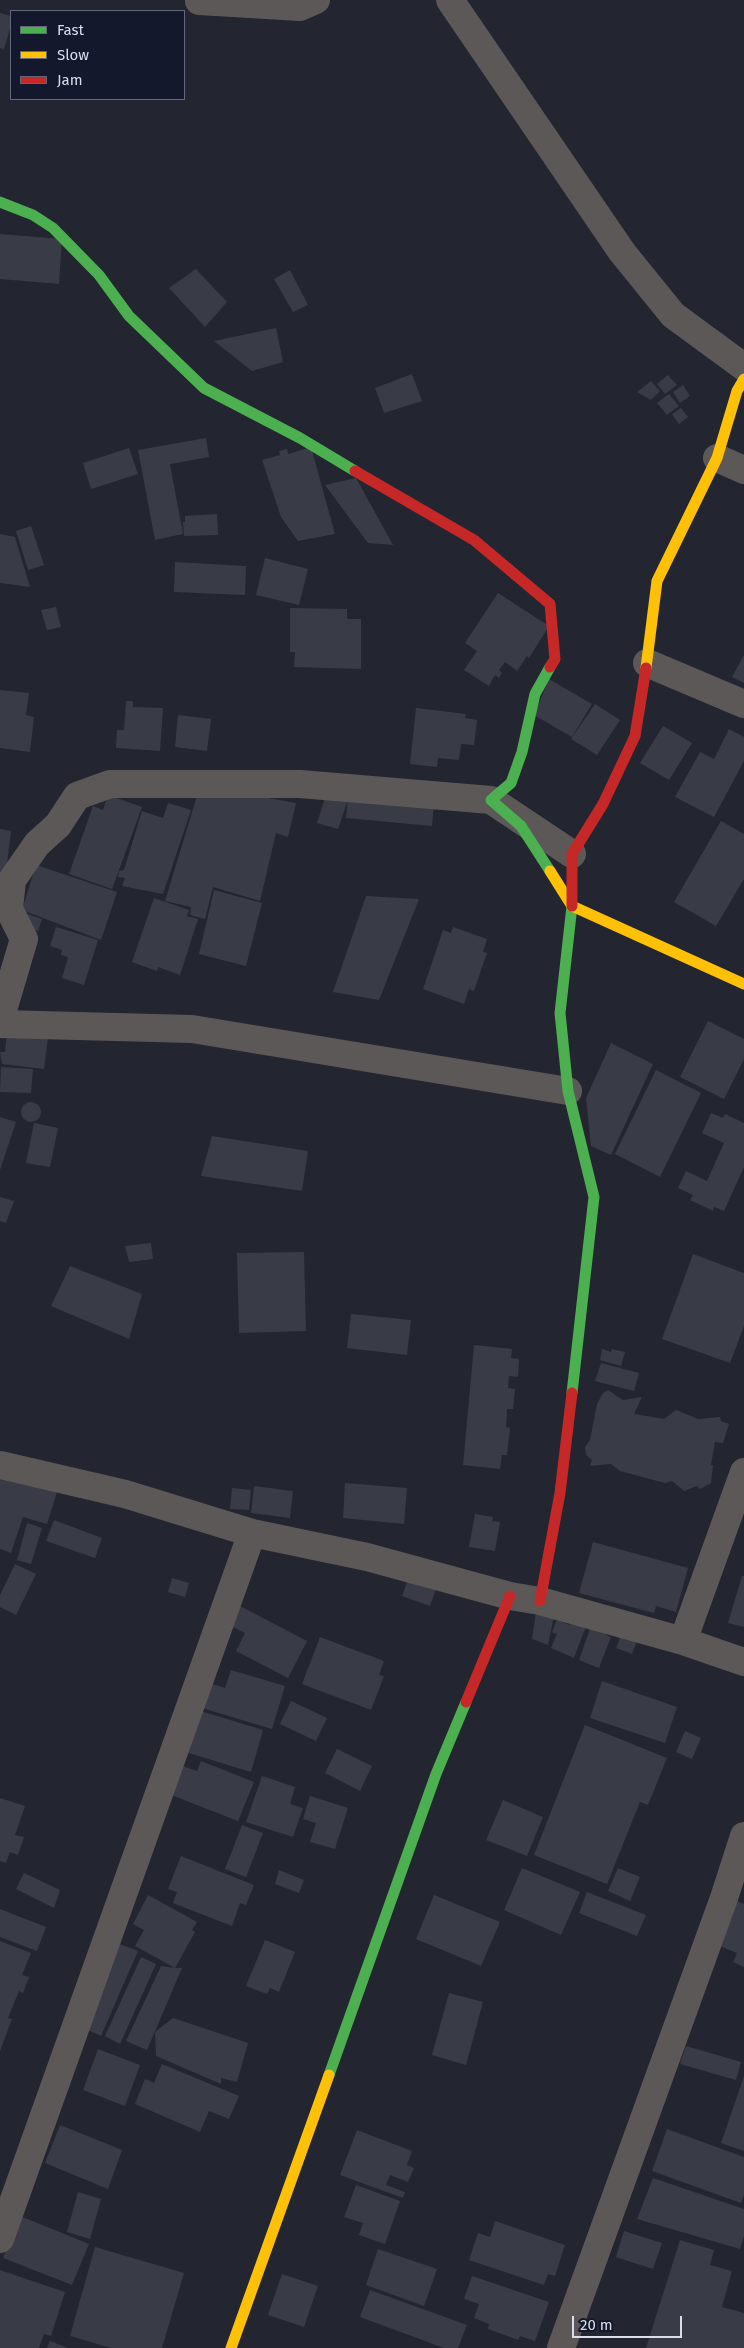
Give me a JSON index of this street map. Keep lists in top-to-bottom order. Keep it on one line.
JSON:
{"legend":["Fast","Slow","Jam"],"scale_bar":"20 m"}
